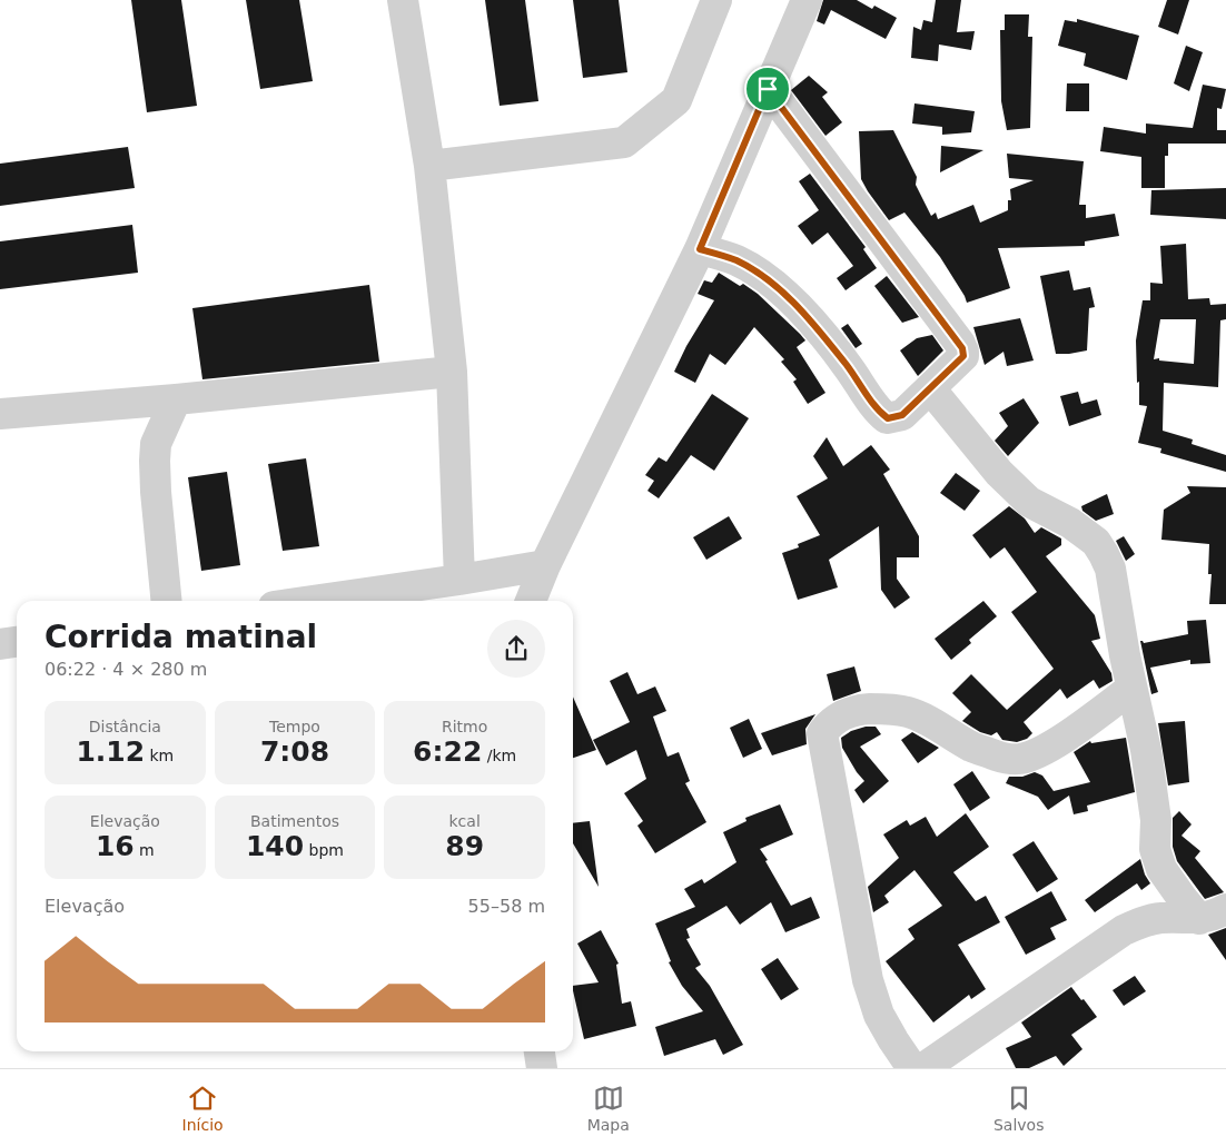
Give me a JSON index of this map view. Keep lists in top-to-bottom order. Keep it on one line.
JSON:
{"page":{"heading":["Corrida matinal","06:22 · 4 × 280 m"],"stats":[["Distância","1.12 km"],["Tempo","7:08"],["Ritmo","6:22 /km"],["Elevação","16 m"],["Batimentos","140 bpm"],["kcal","89"]],"chart":["Elevação","55–58 m"],"tabs":["Início","Mapa","Salvos"]}}
